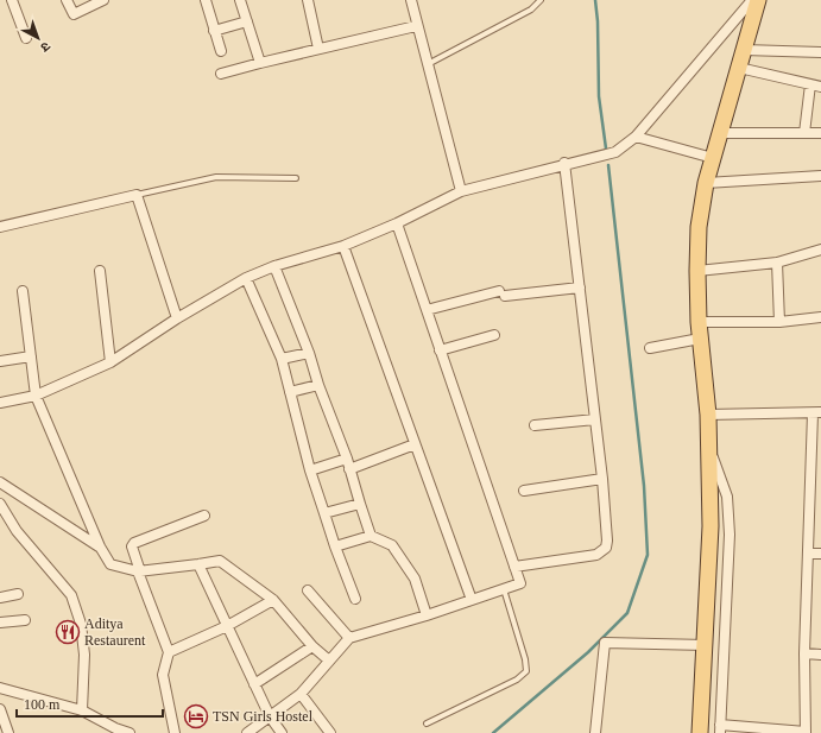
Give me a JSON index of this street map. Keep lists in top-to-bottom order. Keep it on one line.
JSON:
{"places":{"restaurant":["Aditya Restaurent"],"hotel":["TSN Girls Hostel"]},"scale_bar":"100 m","north":"bottom right"}
